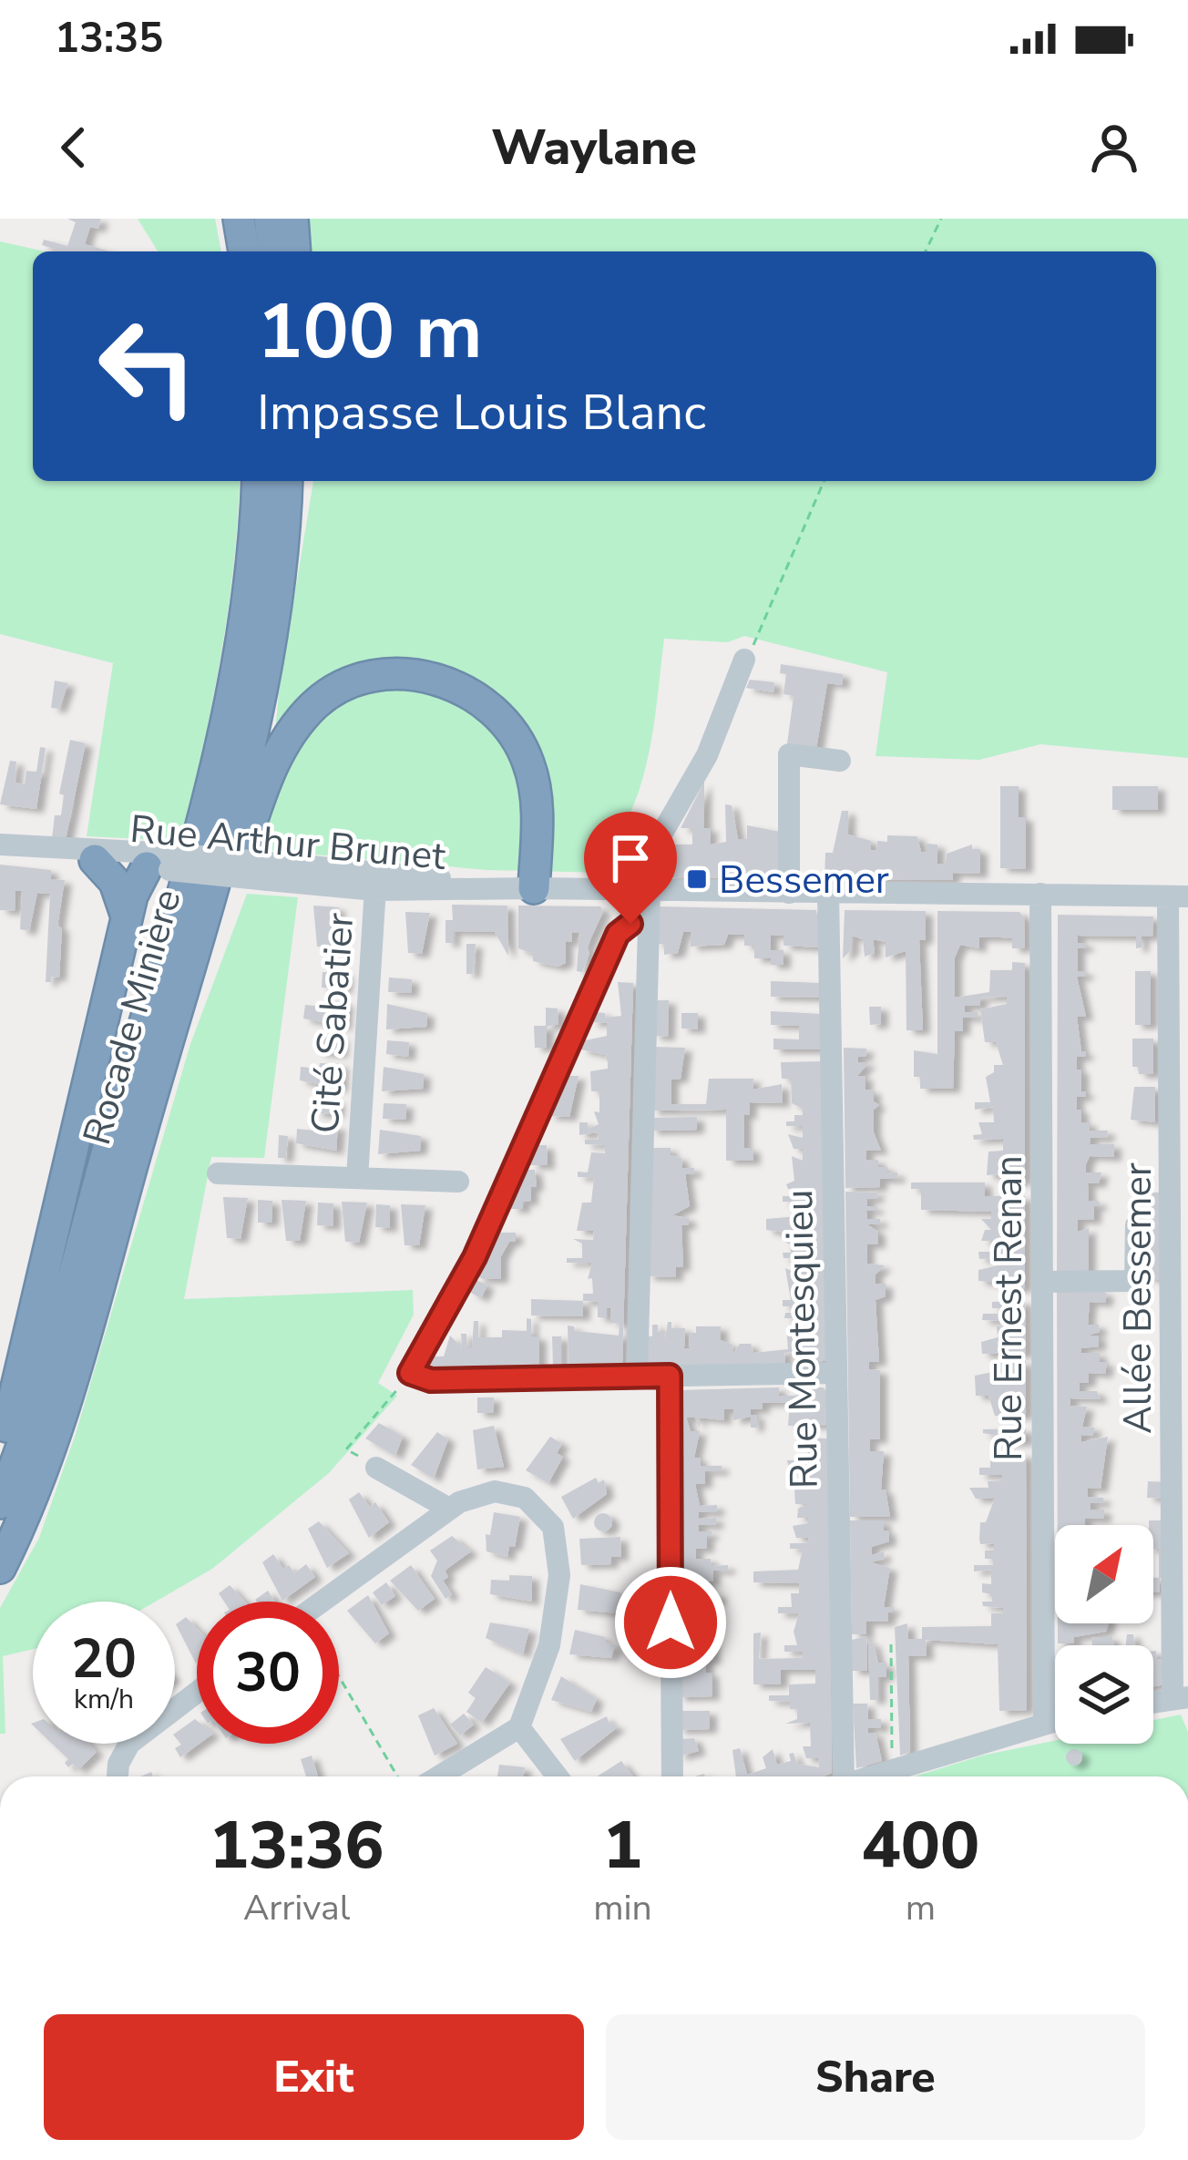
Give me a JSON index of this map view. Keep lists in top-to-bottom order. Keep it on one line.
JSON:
{"streets":{"highway":["Rocade Minière"],"street":["Rue Arthur Brunet","Cité Sabatier","Allée Bessemer","Rue Ernest Renan","Rue Montesquieu"]},"crossings":[["Rue Arthur Brunet","Cité Sabatier"],["Rue Arthur Brunet","Allée Bessemer"],["Rue Arthur Brunet","Rue Ernest Renan"],["Rue Arthur Brunet","Rue Montesquieu"]],"places":{"transit":["Bessemer"]},"north":"top right","page":{"status":"13:35","header":"Waylane","turn":["100 m","Impasse Louis Blanc"],"speed":"20 km/h","limit":"30","eta":["13:36","Arrival","1","min","400","m"],"buttons":["Exit","Share"]}}
